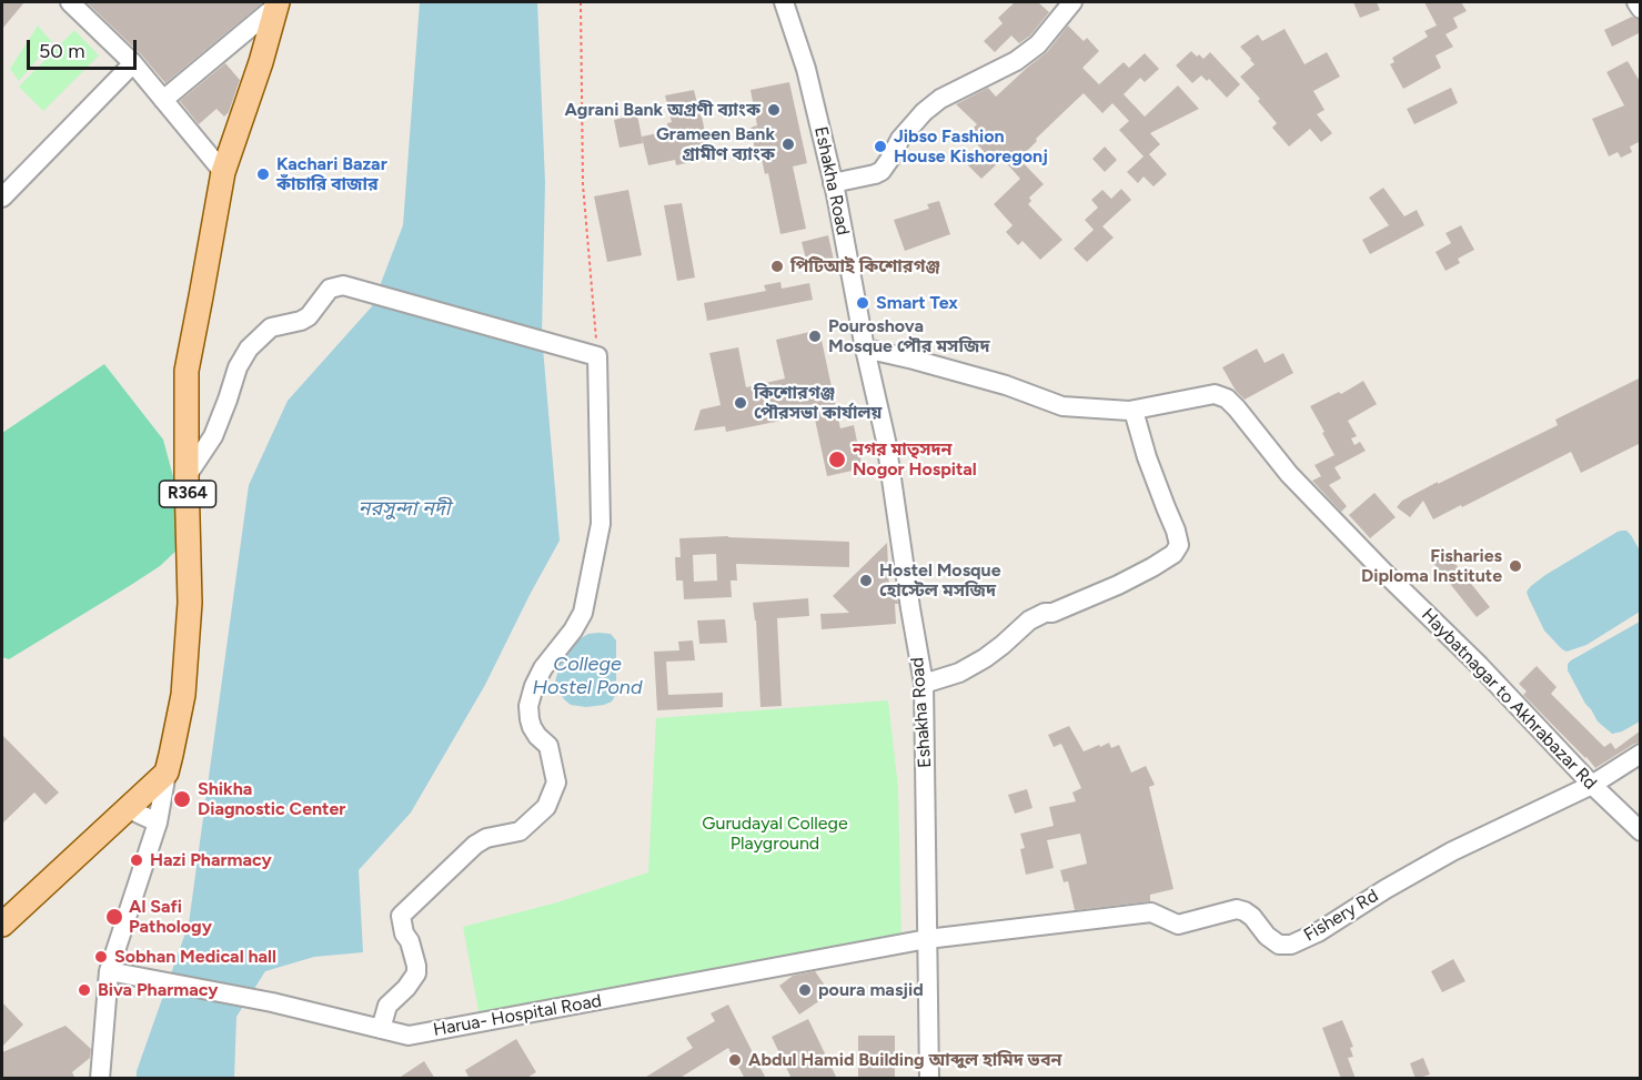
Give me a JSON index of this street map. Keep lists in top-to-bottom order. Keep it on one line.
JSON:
{"streets":{"main road":["R364"],"street":["Eshakha Road","Haybatnagar to Akhrabazar Rd","Fishery Rd","Harua- Hospital Road"]},"crossings":[["Eshakha Road","Haybatnagar to Akhrabazar Rd"],["Eshakha Road","Fishery Rd"],["Eshakha Road","Harua- Hospital Road"],["Haybatnagar to Akhrabazar Rd","Fishery Rd"],["Fishery Rd","Harua- Hospital Road"]],"water":["নরসুন্দা নদী","College Hostel Pond"],"parks":["Gurudayal College Playground"],"places":["Agrani Bank অগ্রণী ব্যাংক","Grameen Bank গ্রামীণ ব্যাংক","Jibso Fashion House Kishoregonj","Kachari Bazar কাঁচারি বাজার","পিটিআই কিশোরগঞ্জ","Smart Tex","Pouroshova Mosque পৌর মসজিদ","কিশোরগঞ্জ পৌরসভা কার্যালয়","নগর মাতৃসদন Nogor Hospital","Fisharies Diploma Institute","Hostel Mosque হোস্টেল মসজিদ","Shikha Diagnostic Center","Hazi Pharmacy","Al Safi Pathology","Sobhan Medical hall","Biva Pharmacy","poura masjid","Abdul Hamid Building আব্দুল হামিদ ভবন"],"scale_bar":"50 m"}
